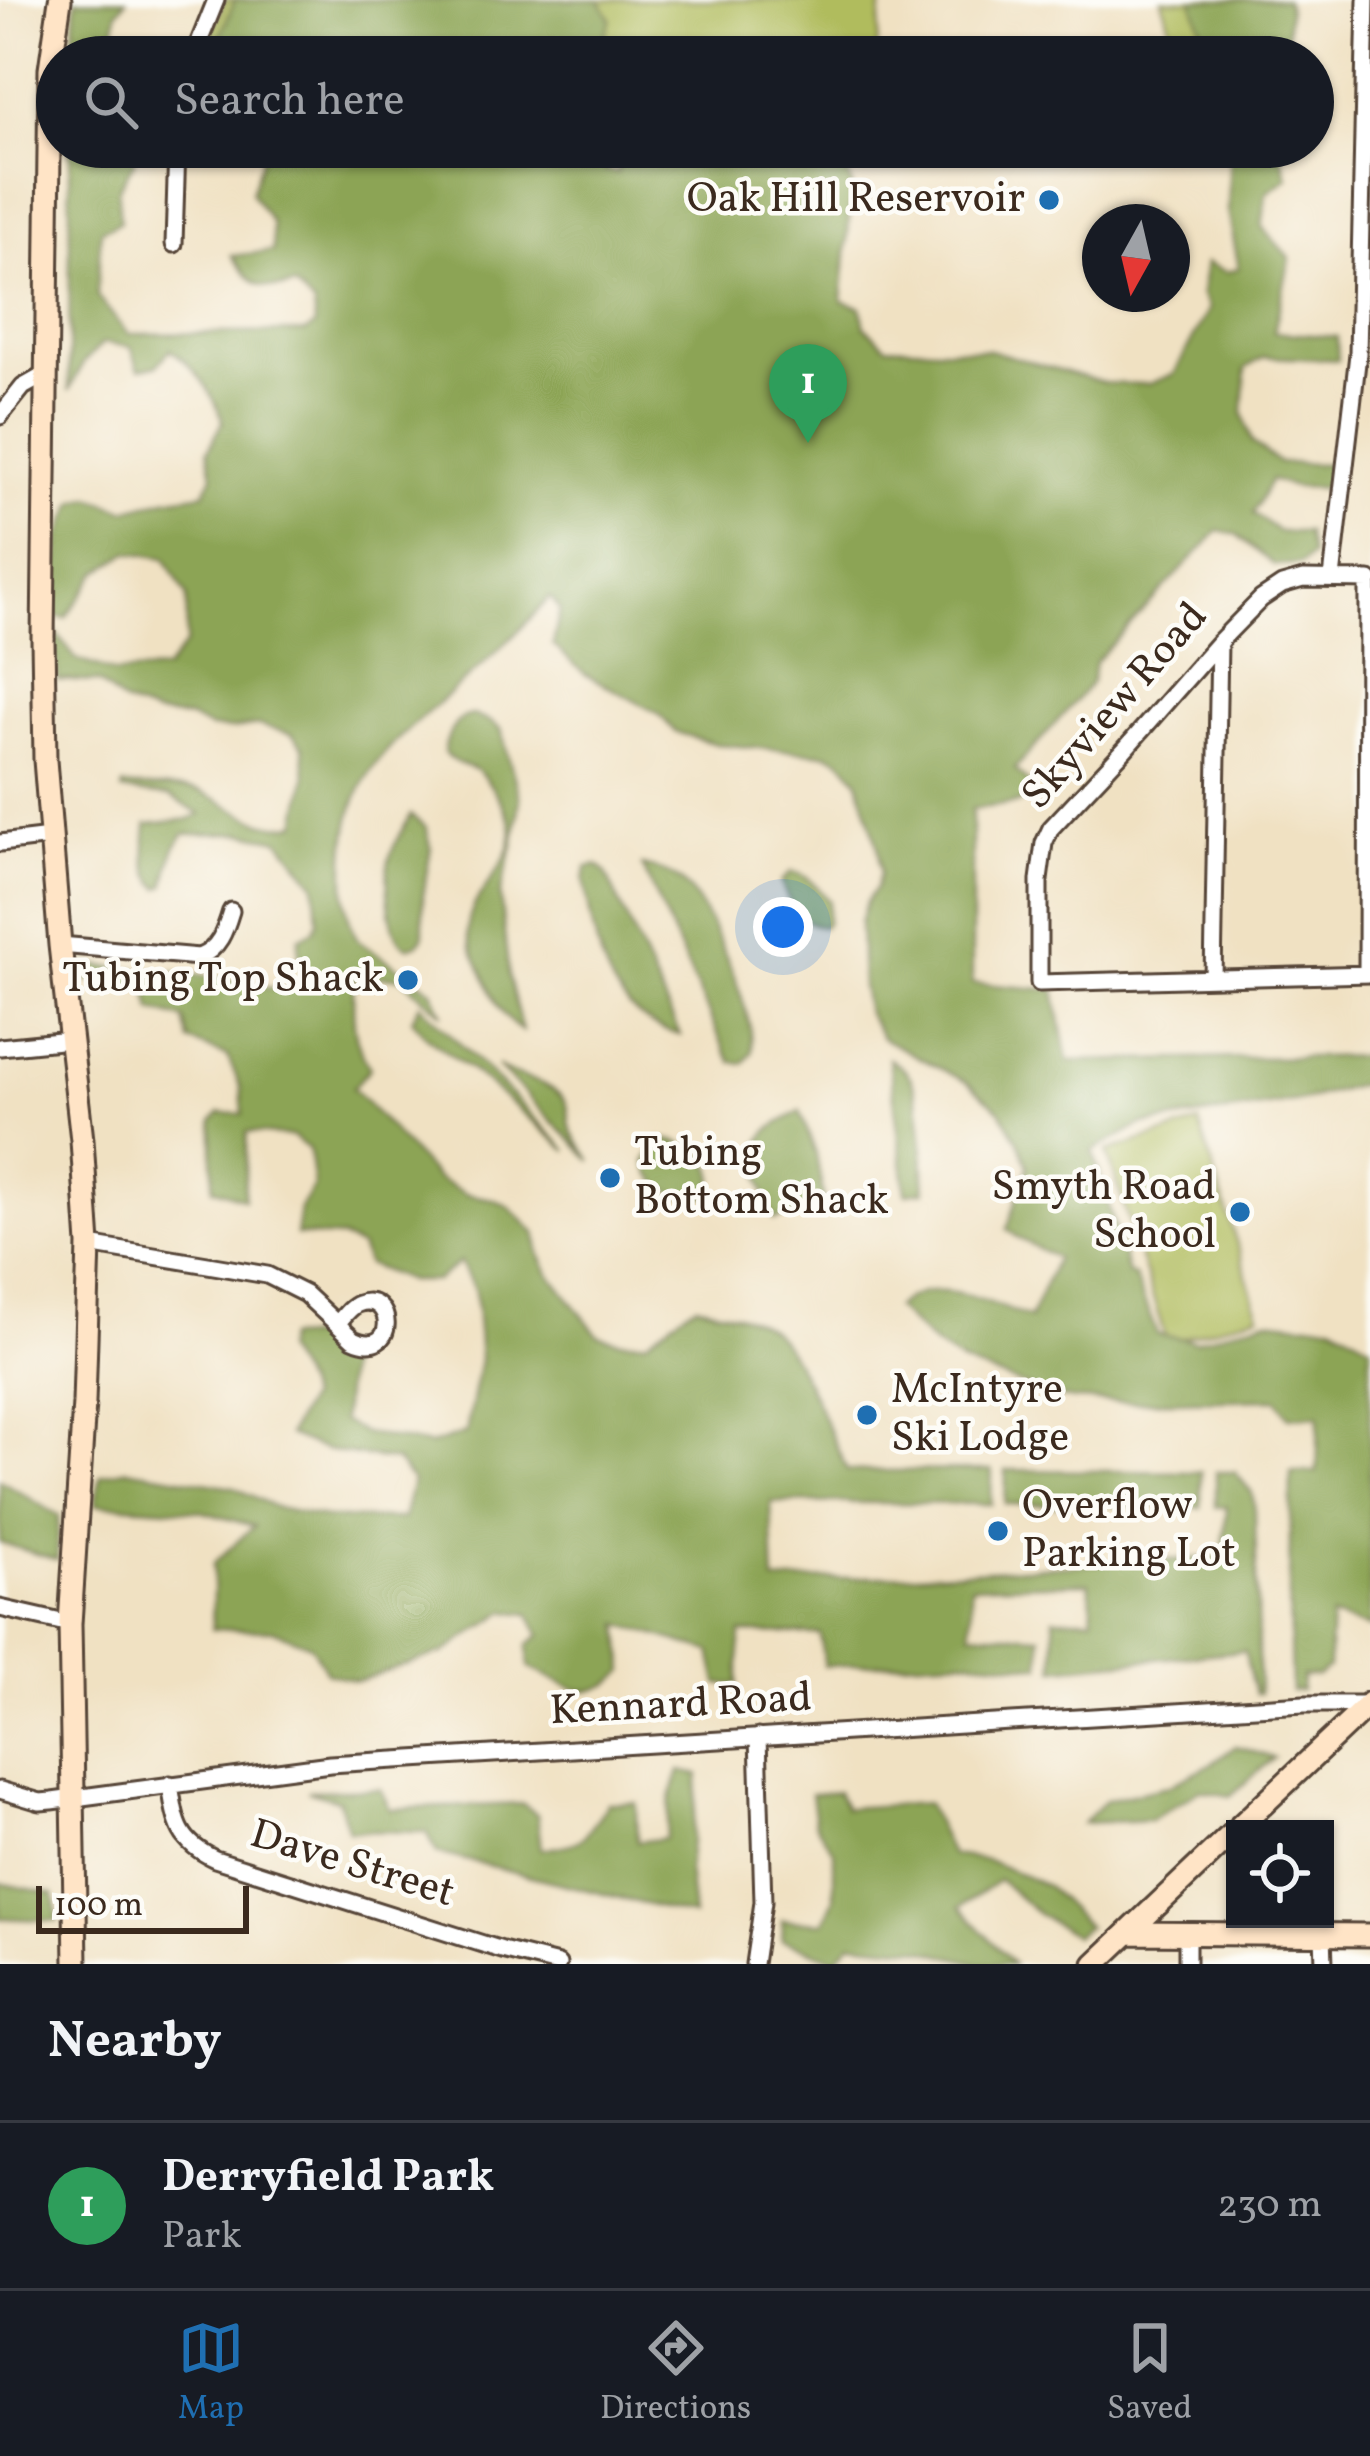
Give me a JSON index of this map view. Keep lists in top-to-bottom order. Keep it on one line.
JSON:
{"streets":{"street":["Skyview Road","Kennard Road","Dave Street"]},"crossings":[["Kennard Road","Dave Street"]],"places":["Oak Hill Reservoir","Tubing Top Shack","Tubing Bottom Shack","Smyth Road School","McIntyre Ski Lodge","Overflow Parking Lot"],"scale_bar":"100 m","north":"bottom","page":{"search":"Search here","pins":"1","scale":"100 m","heading":"Nearby","list":[{"mark":"1","name":"Derryfield Park","note":"Park","value":"230 m"}],"nav":["Map","Directions","Saved"]}}
